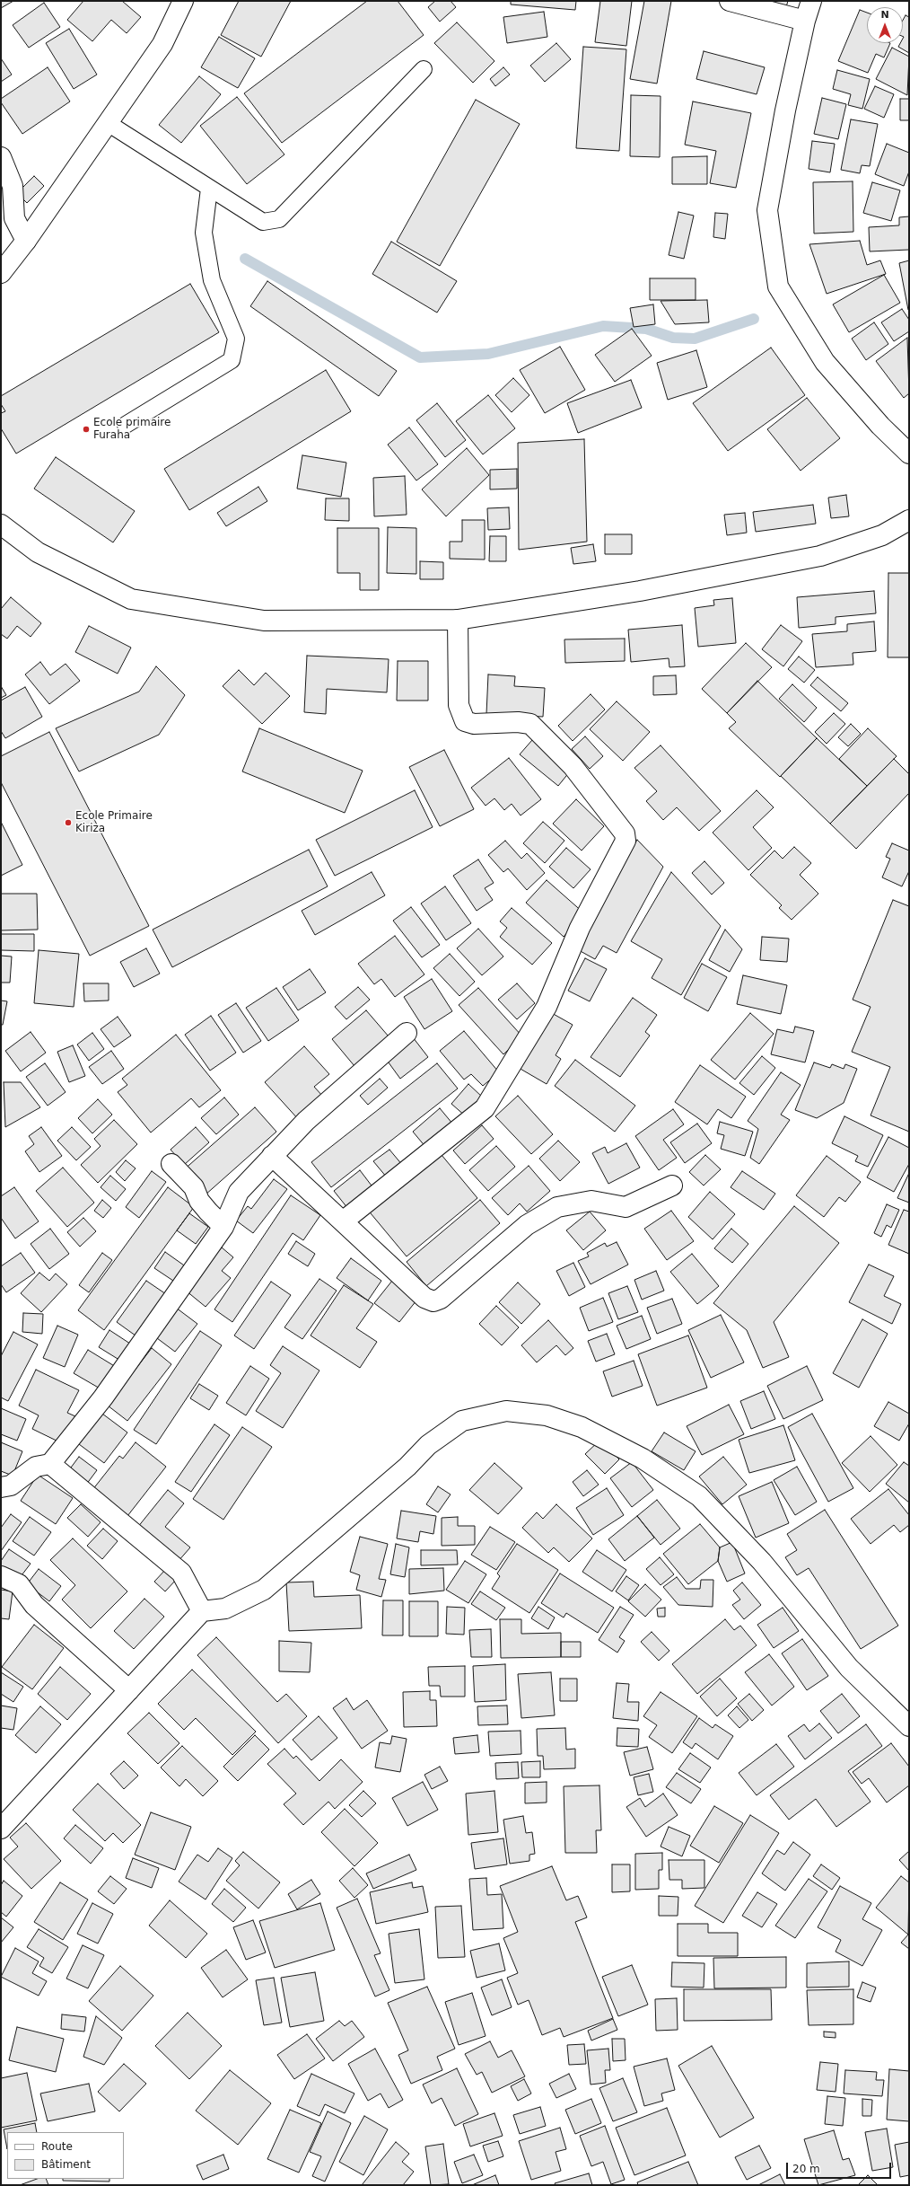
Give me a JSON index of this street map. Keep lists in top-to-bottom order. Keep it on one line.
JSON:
{"places":["Ecole primaire Furaha","Ecole Primaire Kiriza"],"legend":["Route","Bâtiment"],"scale_bar":"20 m","north":"top"}
